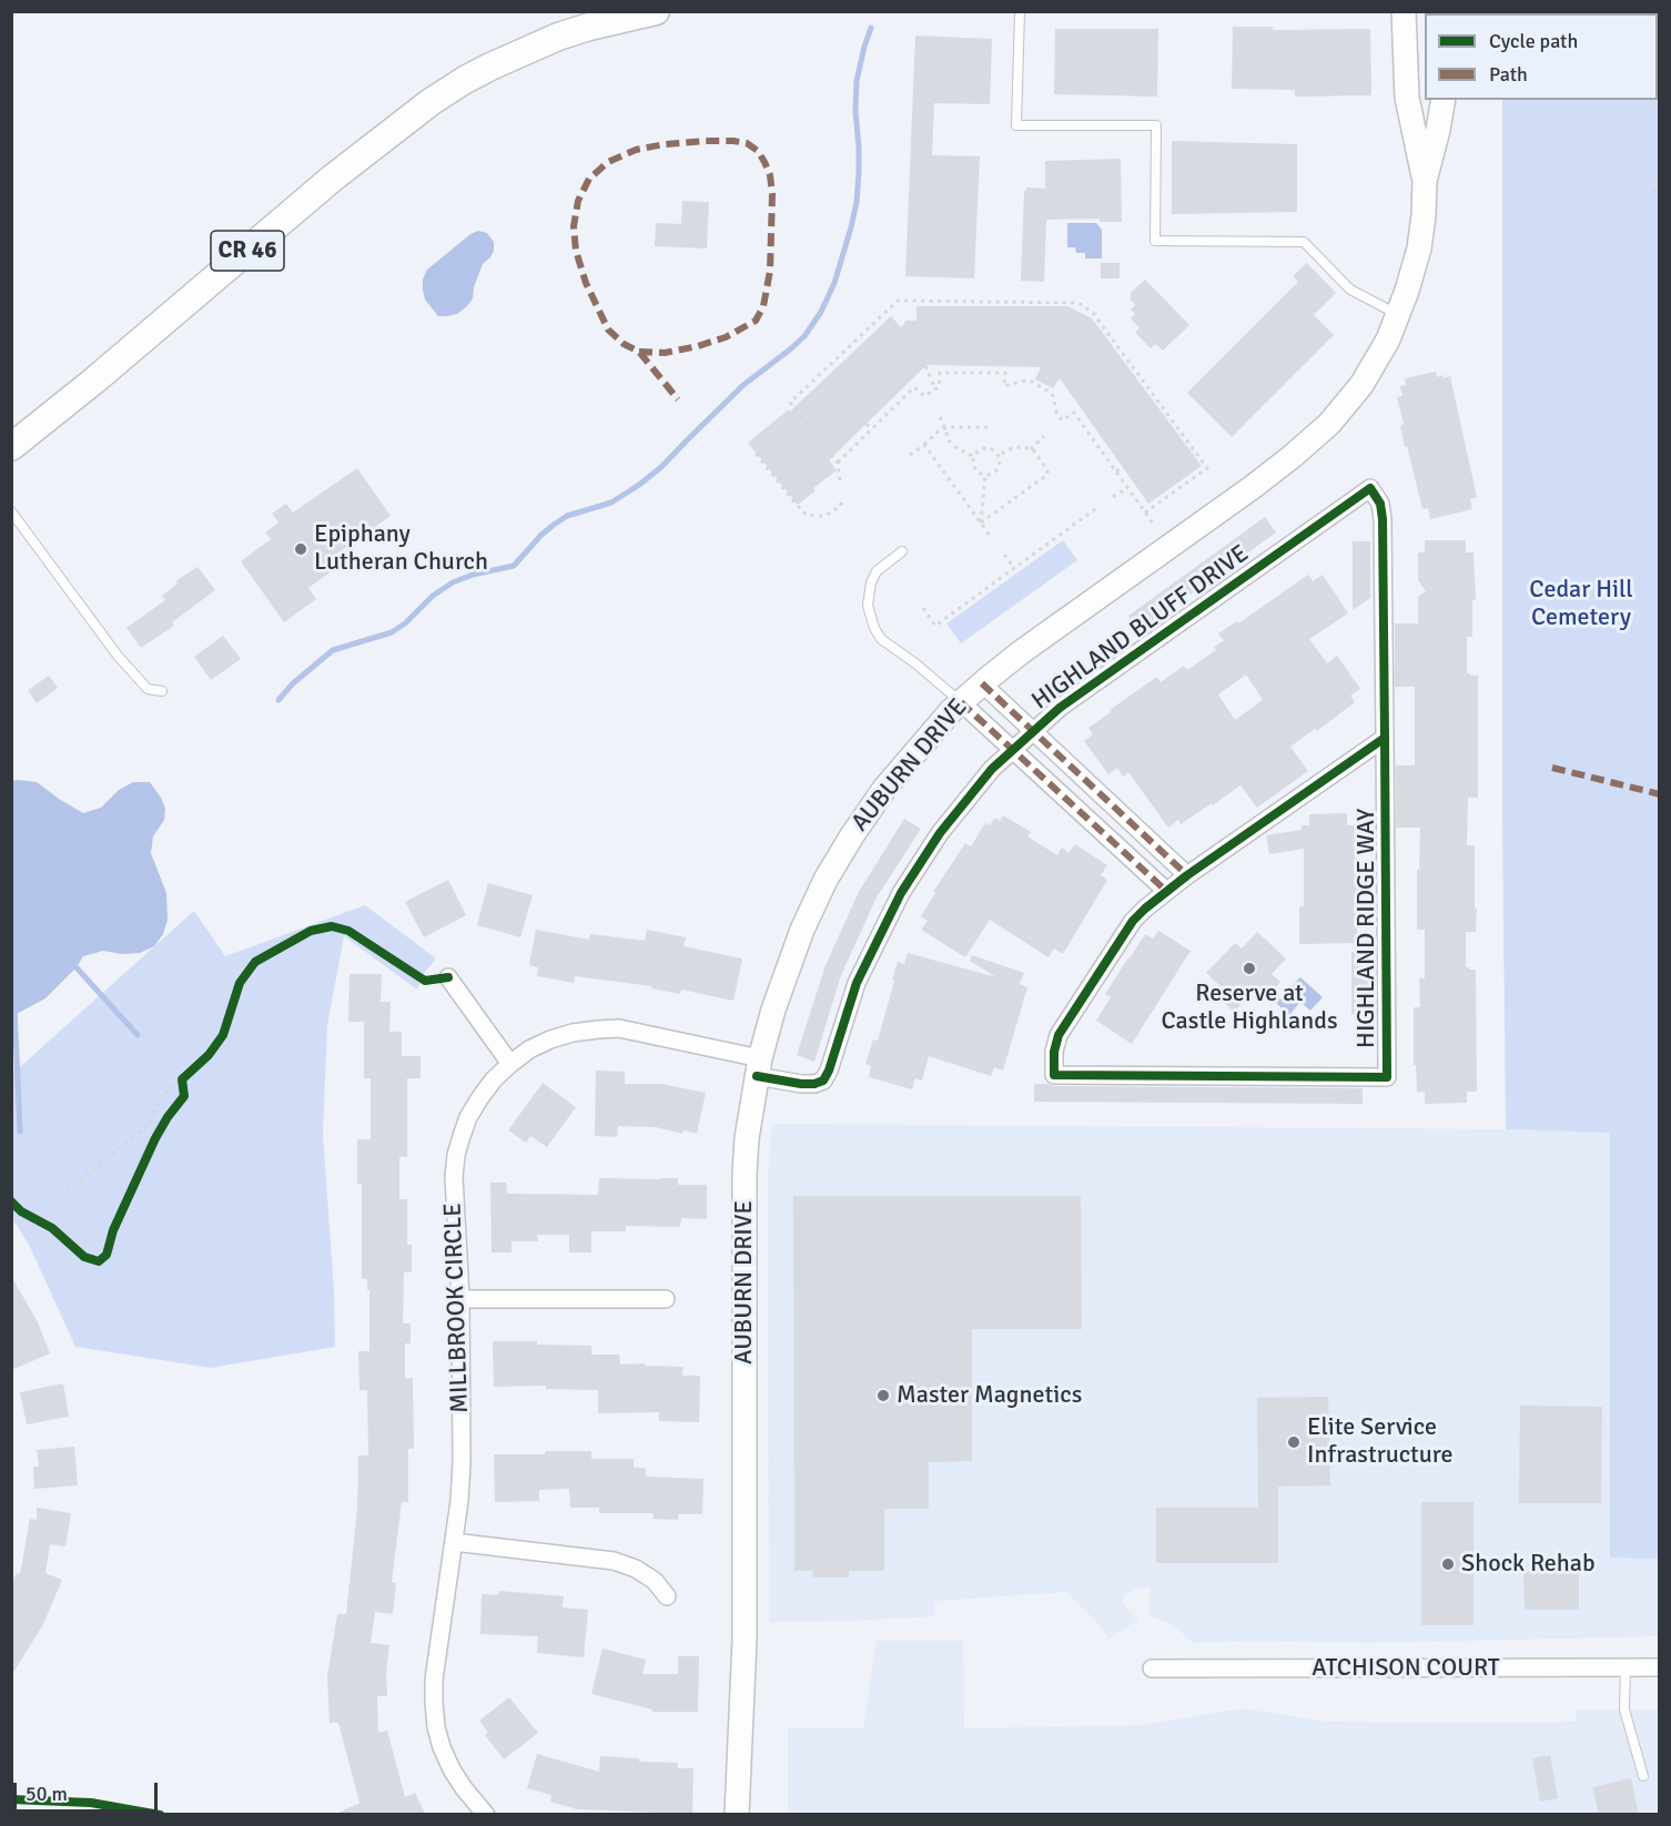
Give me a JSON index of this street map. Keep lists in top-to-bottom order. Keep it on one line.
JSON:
{"streets":{"main road":["CR 46"],"street":["HIGHLAND BLUFF DRIVE","AUBURN DRIVE","HIGHLAND RIDGE WAY","MILLBROOK CIRCLE","ATCHISON COURT"]},"crossings":[["HIGHLAND BLUFF DRIVE","AUBURN DRIVE"],["HIGHLAND BLUFF DRIVE","HIGHLAND RIDGE WAY"],["HIGHLAND BLUFF DRIVE","MILLBROOK CIRCLE"],["AUBURN DRIVE","MILLBROOK CIRCLE"]],"parks":["Cedar Hill Cemetery"],"places":["Epiphany Lutheran Church","Reserve at Castle Highlands","Master Magnetics","Elite Service Infrastructure","Shock Rehab"],"legend":["Cycle path","Path"],"scale_bar":"50 m"}
